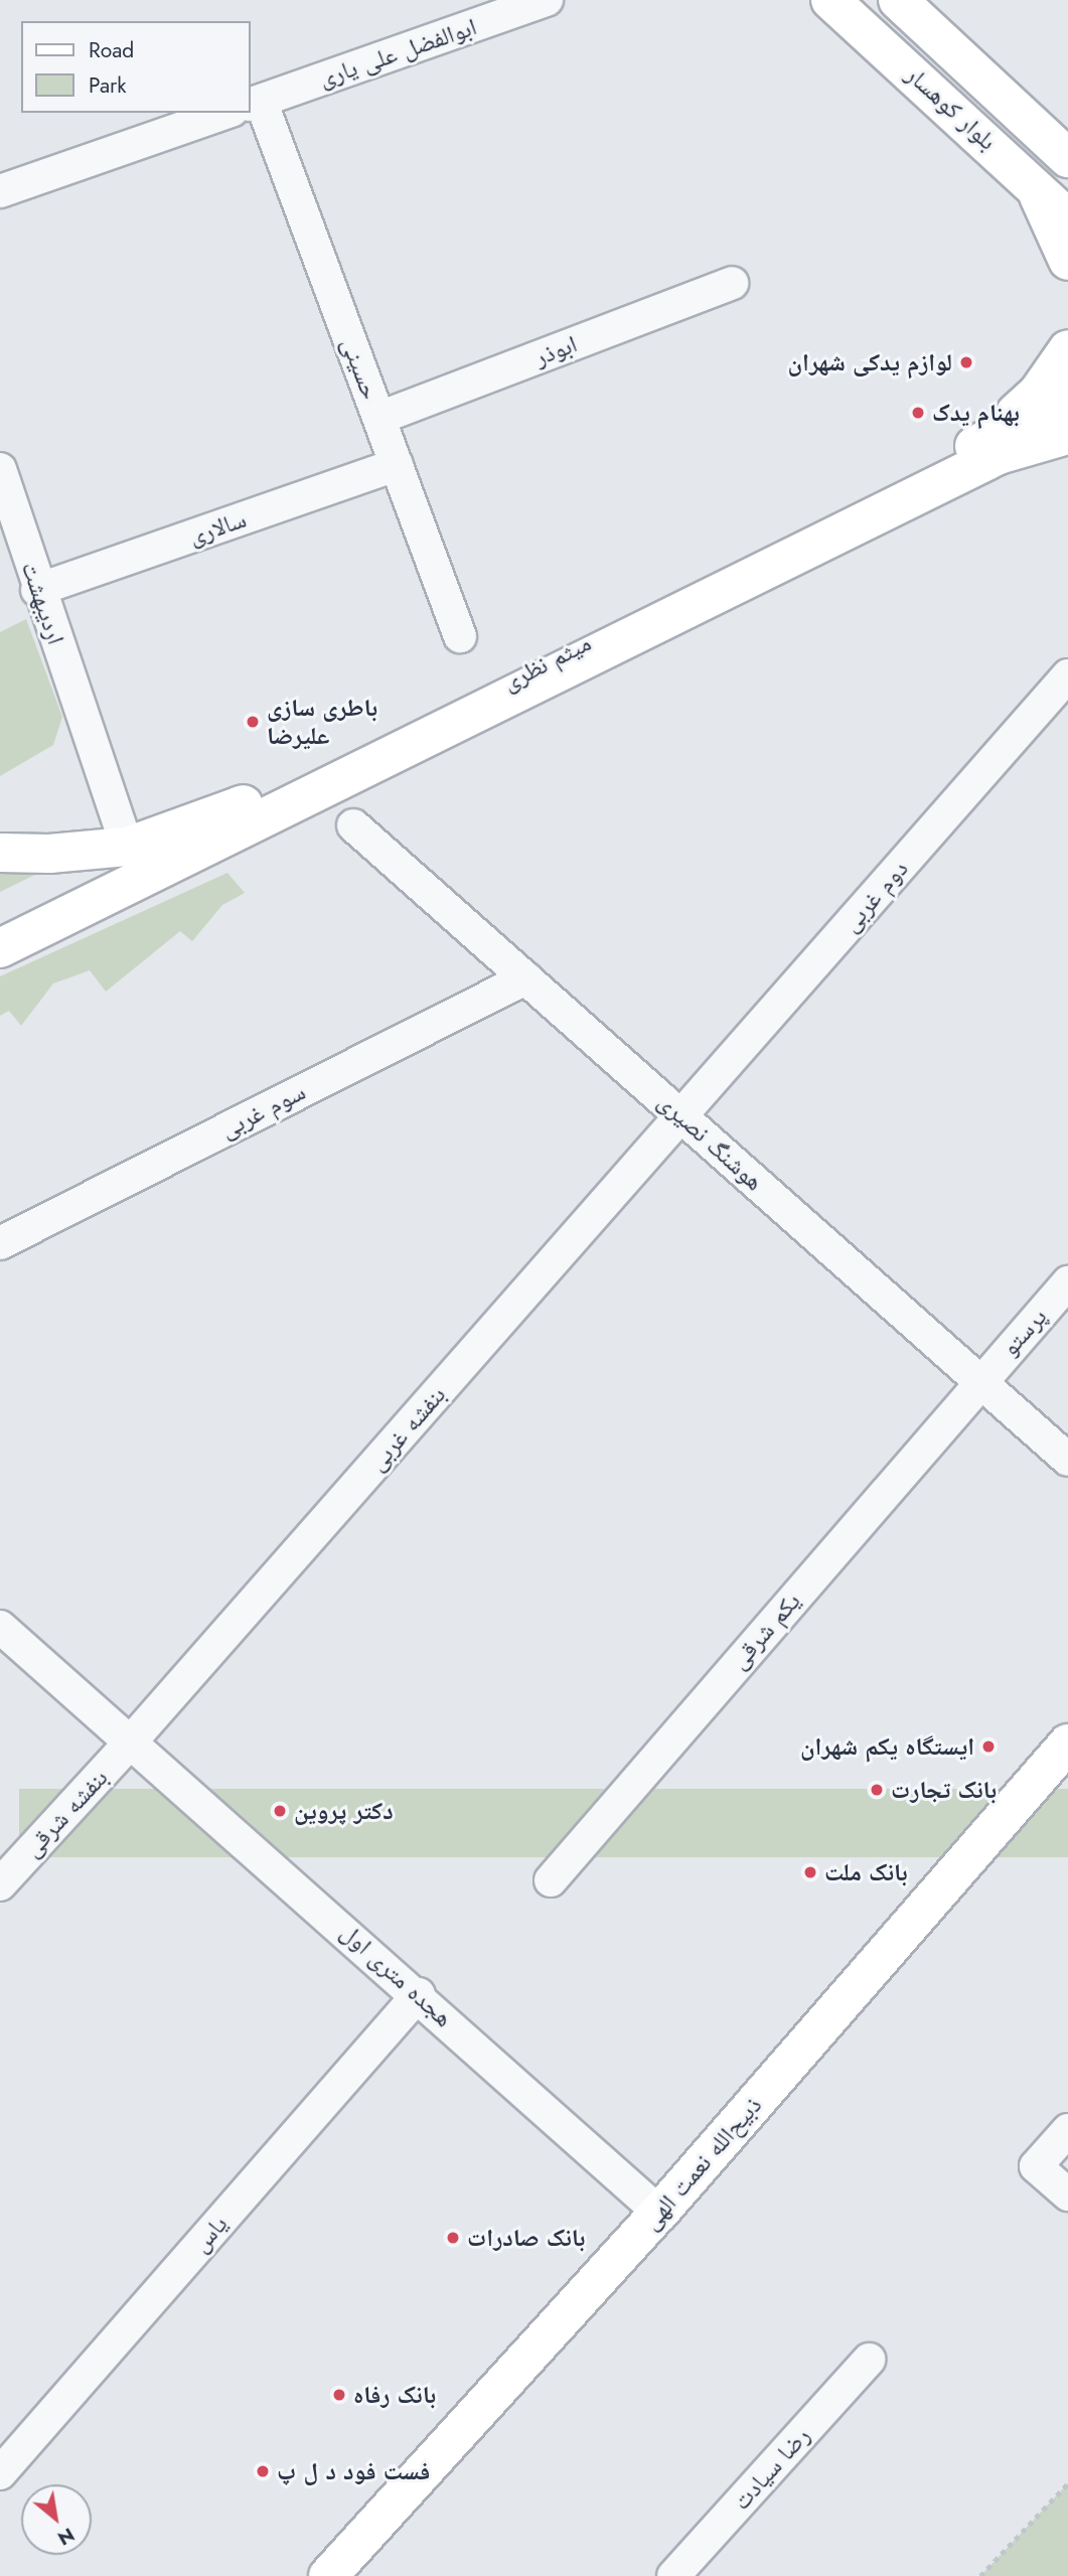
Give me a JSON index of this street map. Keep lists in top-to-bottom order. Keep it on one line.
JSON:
{"streets":{"main road":["بلوار کوهسار","میثم نظری","ذبیح‌الله نعمت الهی"],"street":["ابوالفضل علی یاری","ابوذر","حسینی","سالاری","اردیبهشت","دوم غربی","سوم غربی","هوشنگ نصیری","پرستو","بنفشه غربی","یکم شرقی","بنفشه شرقی","هجده متری اول","یاس","رضا سیادت"]},"crossings":[["ابوذر","حسینی"],["حسینی","سالاری"],["سالاری","اردیبهشت"],["اردیبهشت","میثم نظری"],["دوم غربی","هوشنگ نصیری"],["دوم غربی","بنفشه غربی"],["سوم غربی","هوشنگ نصیری"],["هوشنگ نصیری","پرستو"],["هوشنگ نصیری","بنفشه غربی"],["هوشنگ نصیری","یکم شرقی"],["پرستو","یکم شرقی"],["بنفشه غربی","بنفشه شرقی"],["بنفشه غربی","هجده متری اول"],["بنفشه شرقی","هجده متری اول"],["هجده متری اول","ذبیح‌الله نعمت الهی"],["هجده متری اول","یاس"]],"places":["لوازم یدکی شهران","بهنام یدک","باطری سازی علیرضا","ایستگاه یکم شهران","بانک تجارت","دکتر پروین","بانک ملت","بانک صادرات","بانک رفاه","فست فود د ل پ"],"legend":["Road","Park"],"north":"bottom right"}
